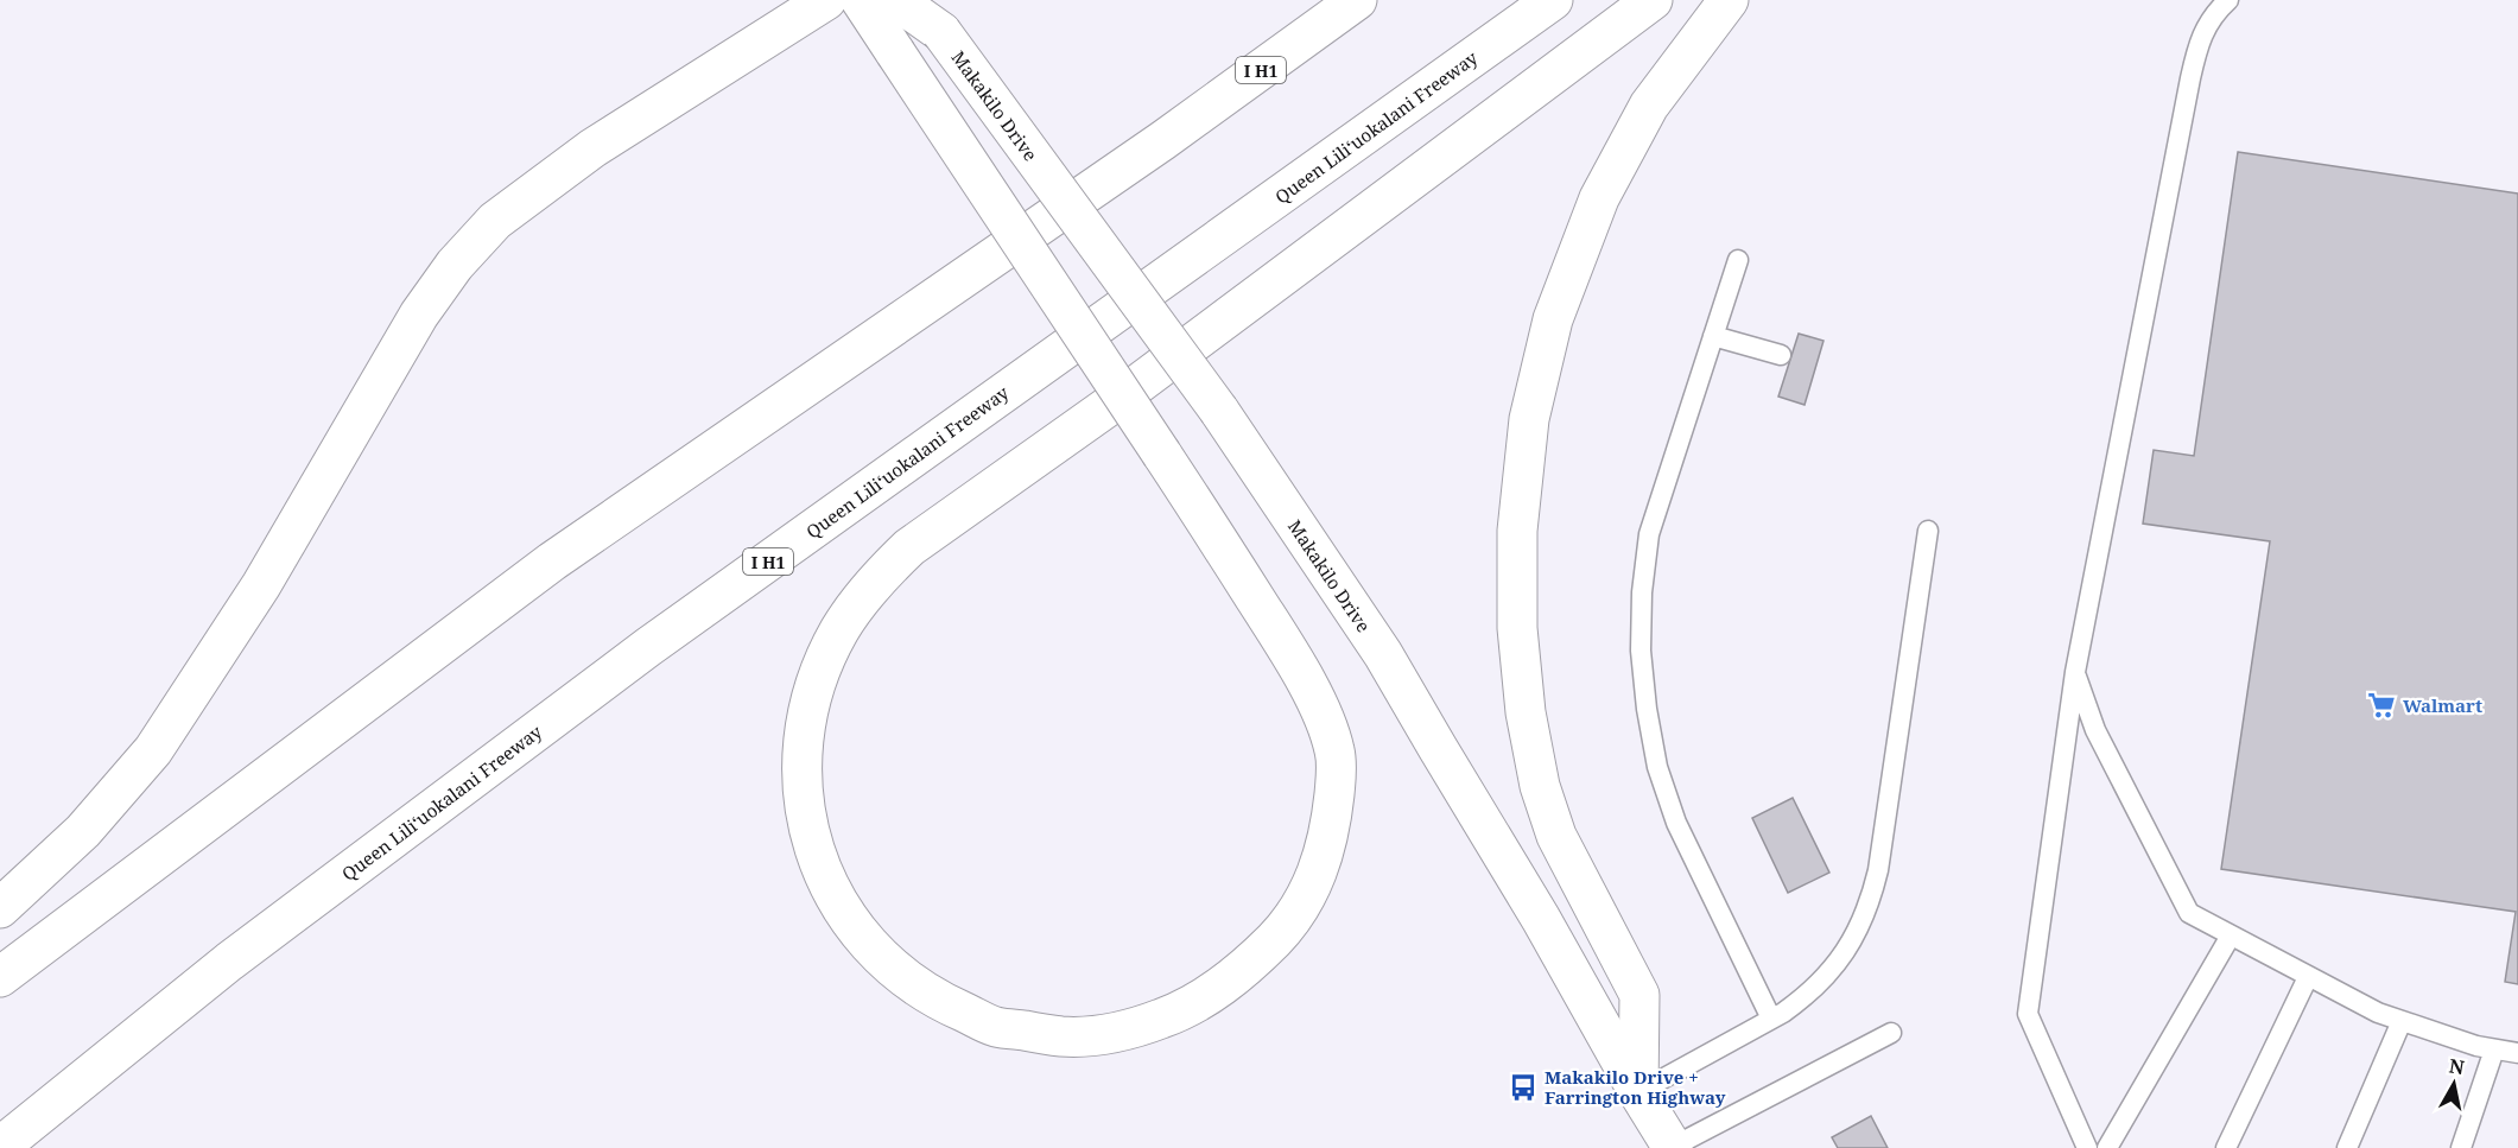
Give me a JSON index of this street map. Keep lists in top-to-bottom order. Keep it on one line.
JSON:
{"streets":{"main road":["I H1","Makakilo Drive","Queen Liliʻuokalani Freeway"]},"places":{"supermarket":["Walmart"],"bus stop":["Makakilo Drive + Farrington Highway"]},"north":"top"}
